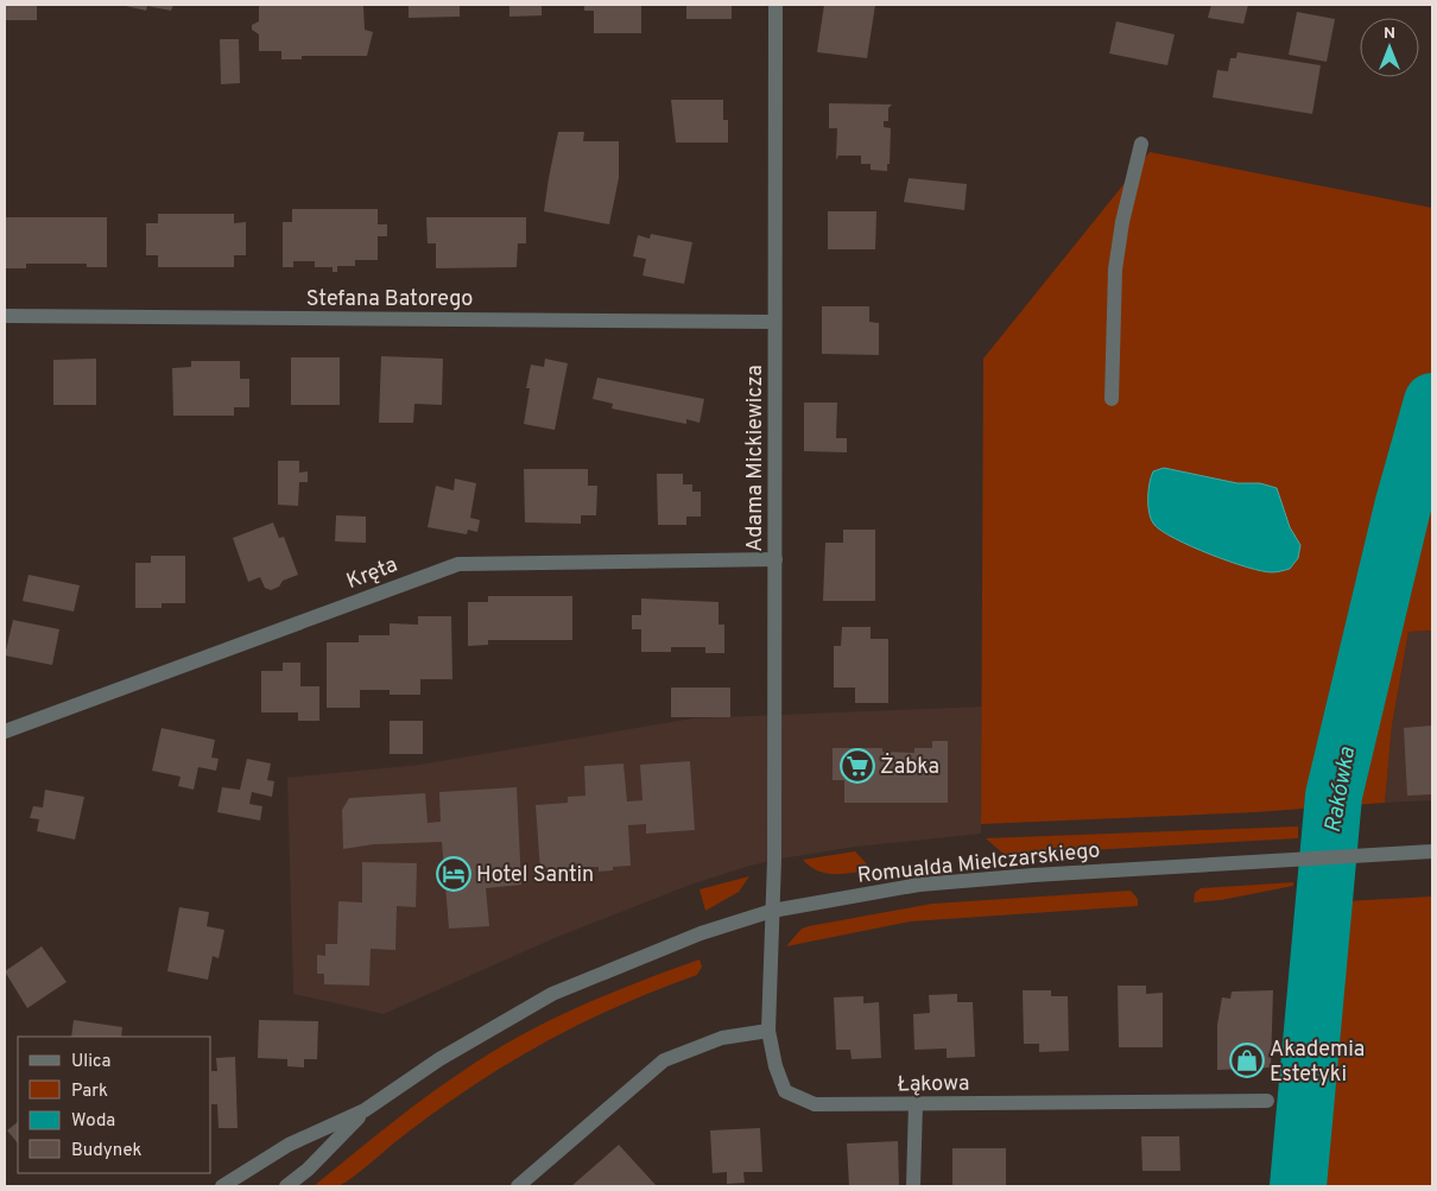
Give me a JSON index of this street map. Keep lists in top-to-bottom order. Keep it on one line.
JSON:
{"streets":{"street":["Stefana Batorego","Adama Mickiewicza","Kręta","Romualda Mielczarskiego","Łąkowa"]},"crossings":[["Stefana Batorego","Adama Mickiewicza"],["Adama Mickiewicza","Kręta"],["Adama Mickiewicza","Romualda Mielczarskiego"],["Adama Mickiewicza","Łąkowa"],["Romualda Mielczarskiego","Łąkowa"]],"water":["Rakówka"],"places":{"supermarket":["Żabka"],"hotel":["Hotel Santin"],"shop":["Akademia Estetyki"]},"legend":["Ulica","Park","Woda","Budynek"],"north":"top"}
